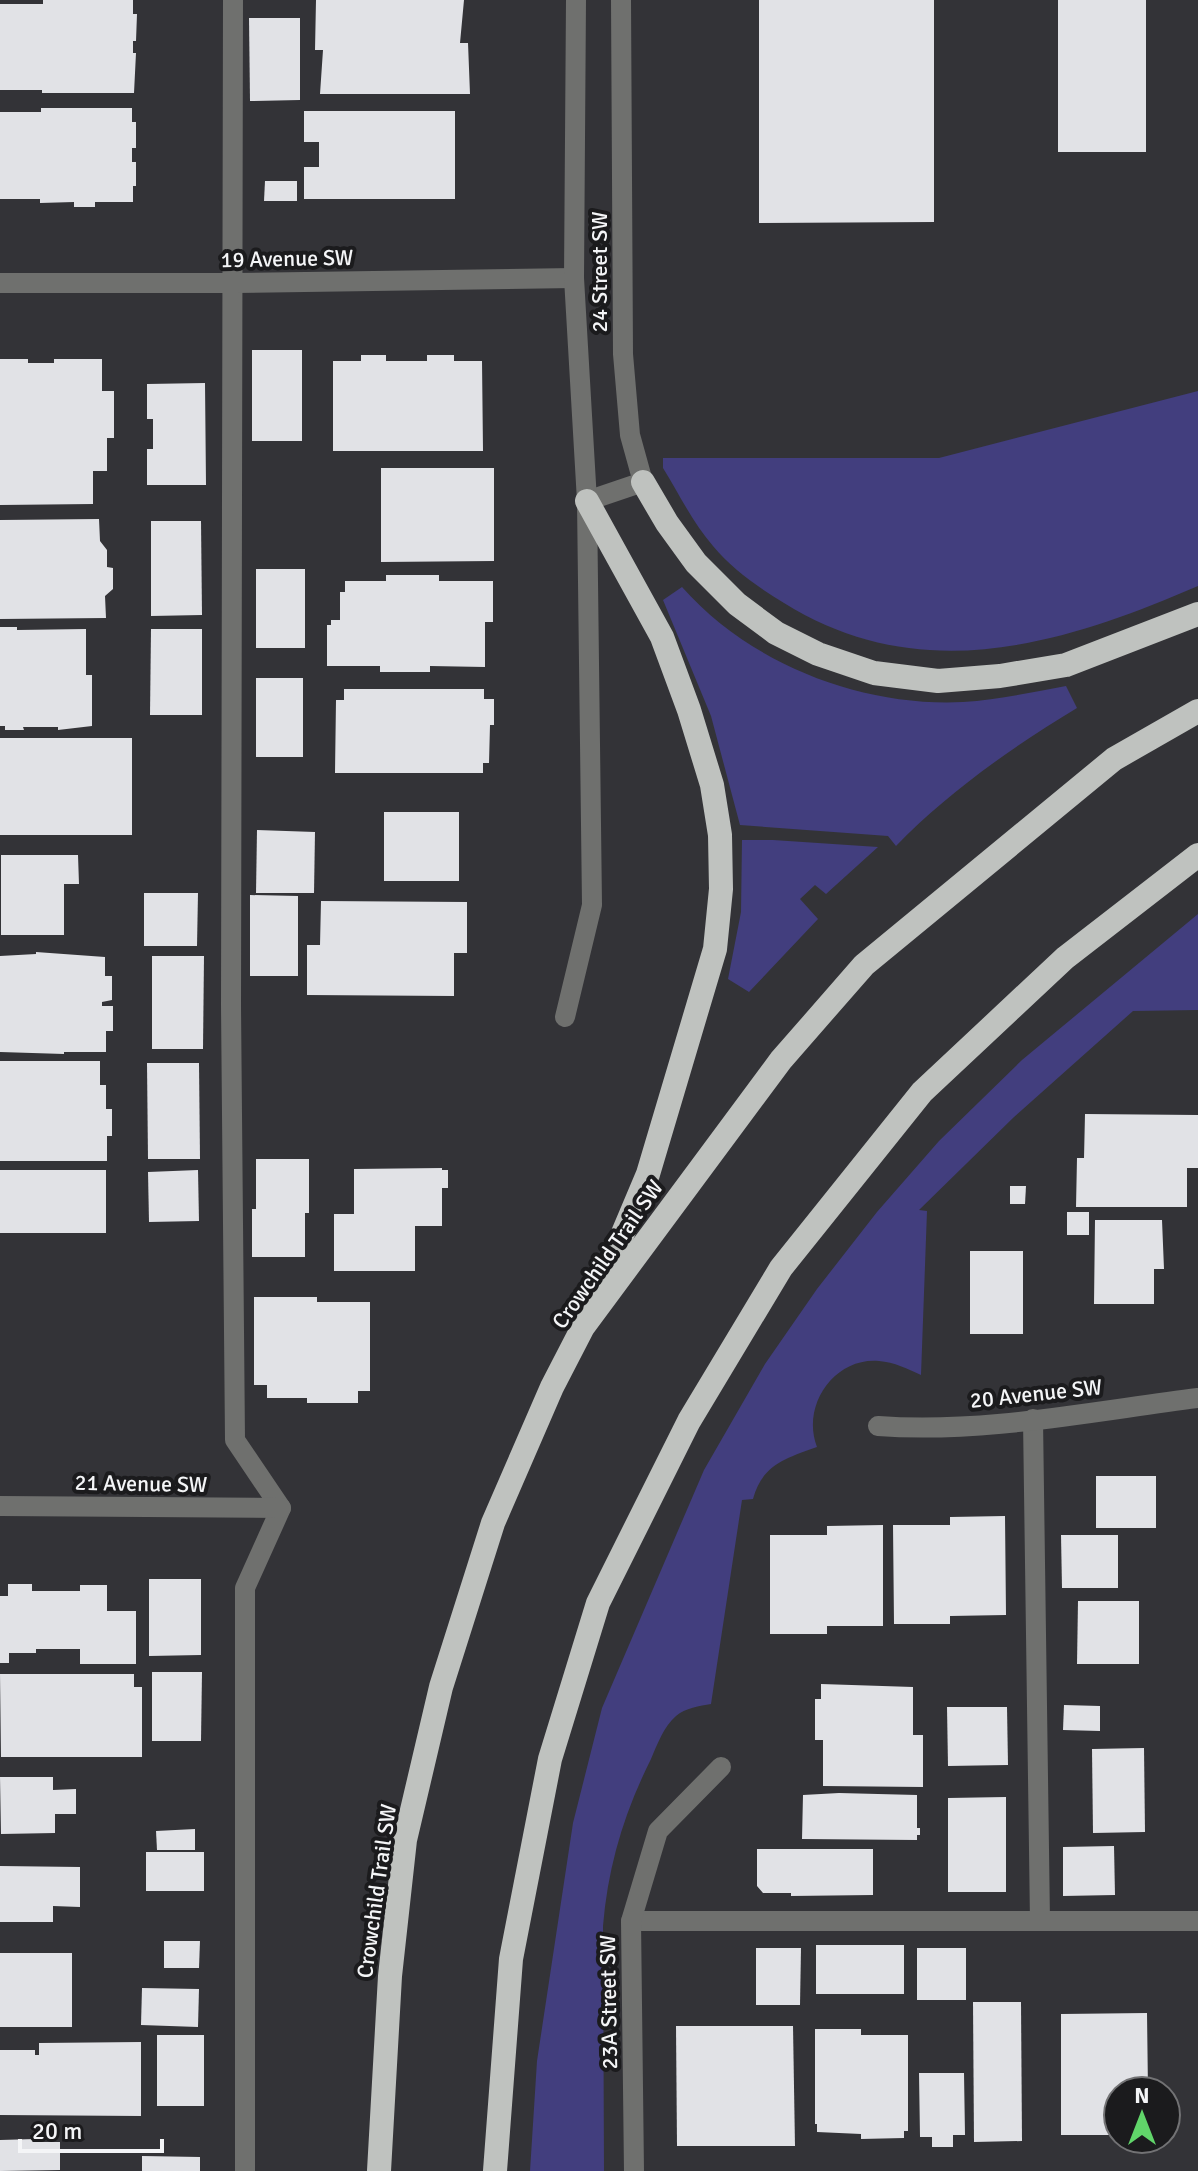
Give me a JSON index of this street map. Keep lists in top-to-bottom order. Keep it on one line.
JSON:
{"streets":{"highway":["Crowchild Trail SW"],"street":["19 Avenue SW","24 Street SW","20 Avenue SW","21 Avenue SW","23A Street SW"]},"crossings":[["19 Avenue SW","24 Street SW"]],"scale_bar":"20 m","north":"top"}
